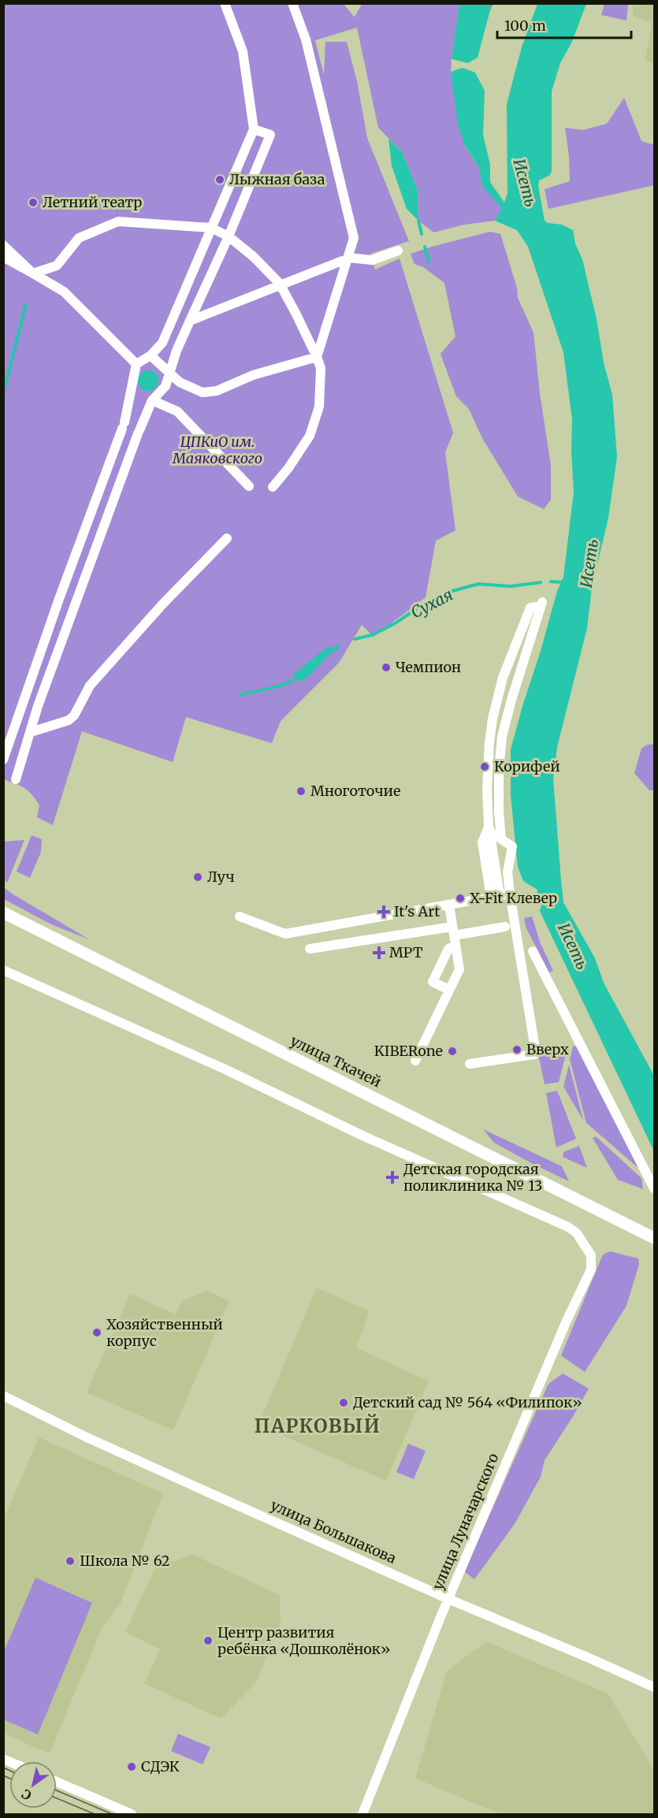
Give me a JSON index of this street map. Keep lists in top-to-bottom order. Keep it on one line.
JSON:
{"streets":{"main road":["улица Ткачей"],"street":["улица Луначарского","улица Большакова"]},"crossings":[["улица Луначарского","улица Большакова"]],"districts":["ПАРКОВЫЙ"],"water":["Исеть","Сухая"],"parks":["ЦПКиО им. Маяковского"],"places":{"other":["Лыжная база","Летний театр","Чемпион","Корифей","Многоточие","Луч","X-Fit Клевер","Вверх","KIBERone","Хозяйственный корпус","Детский сад № 564 «Филипок»","Школа № 62","Центр развития ребёнка «Дошколёнок»","СДЭК"],"health":["It's Art","МРТ","Детская городская поликлиника № 13"]},"scale_bar":"100 m","north":"bottom left"}
